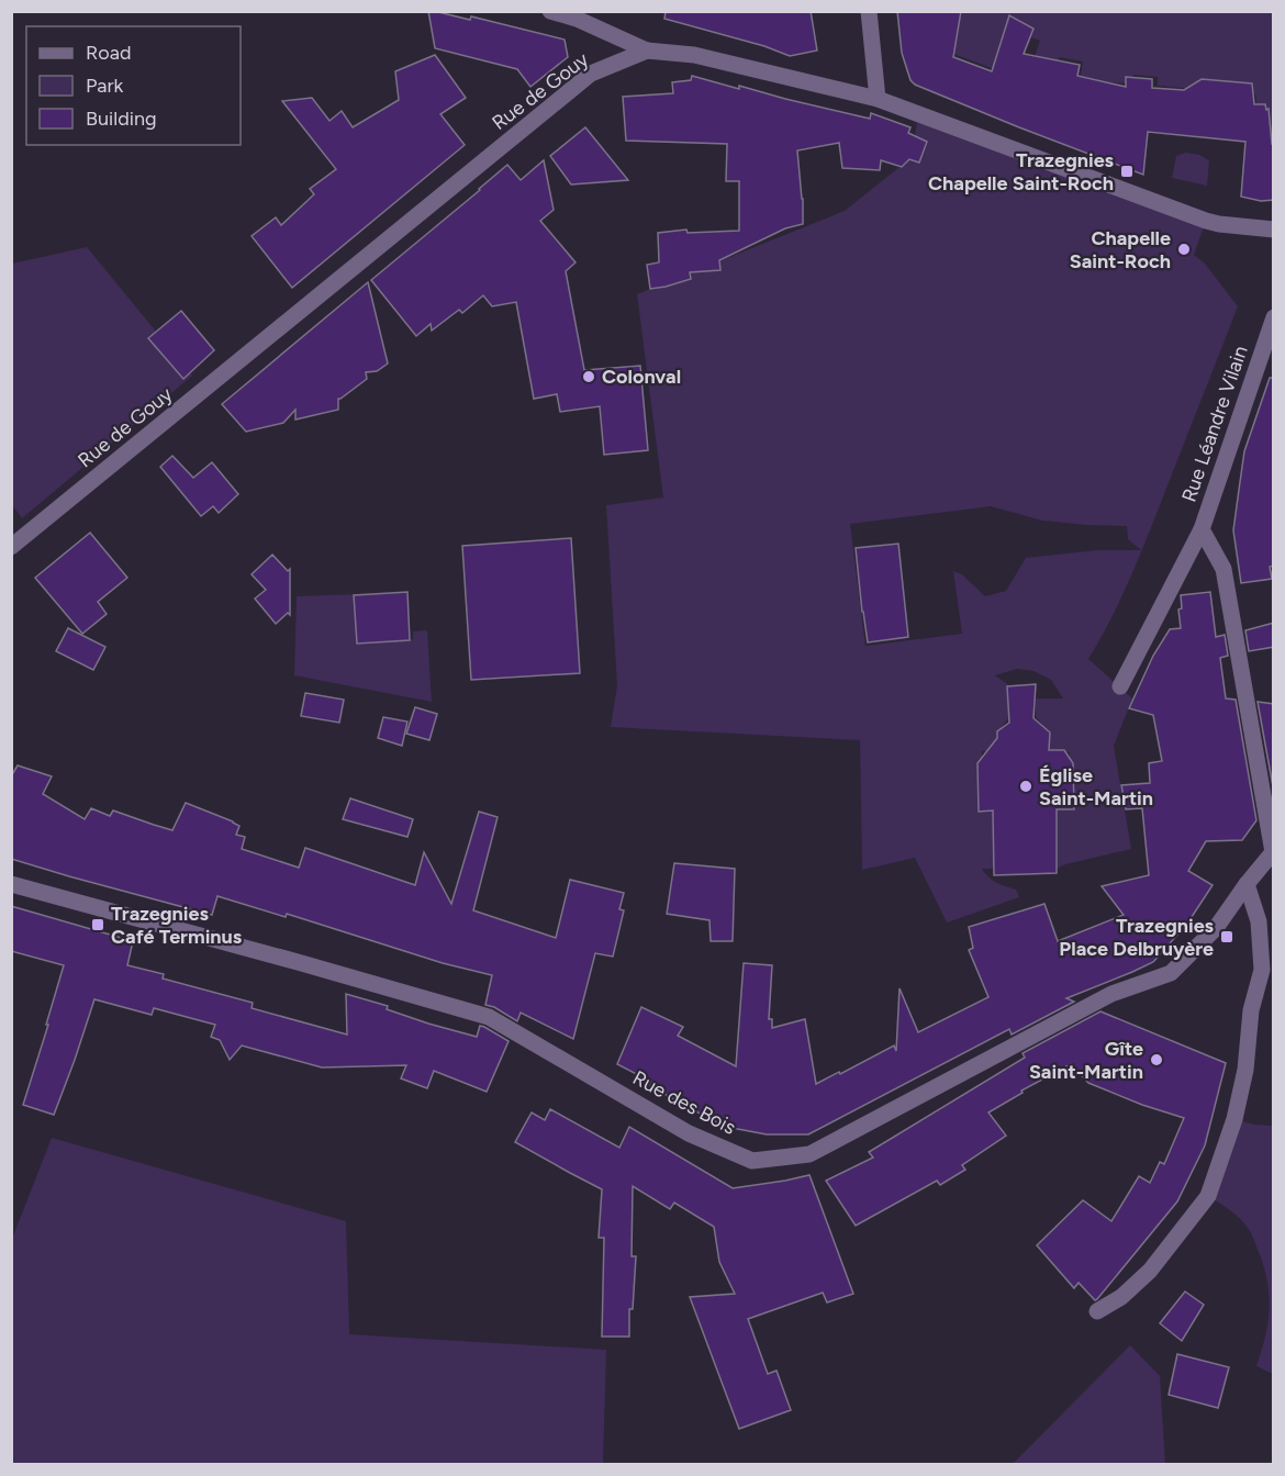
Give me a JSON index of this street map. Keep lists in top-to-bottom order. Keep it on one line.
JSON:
{"streets":{"street":["Rue de Gouy","Rue Léandre Vilain","Rue des Bois"]},"crossings":[["Rue Léandre Vilain","Rue des Bois"]],"places":{"transit":["Trazegnies Chapelle Saint-Roch","Trazegnies Café Terminus","Trazegnies Place Delbruyère"],"other":["Chapelle Saint-Roch","Colonval","Église Saint-Martin","Gîte Saint-Martin"]},"legend":["Road","Park","Building"]}
